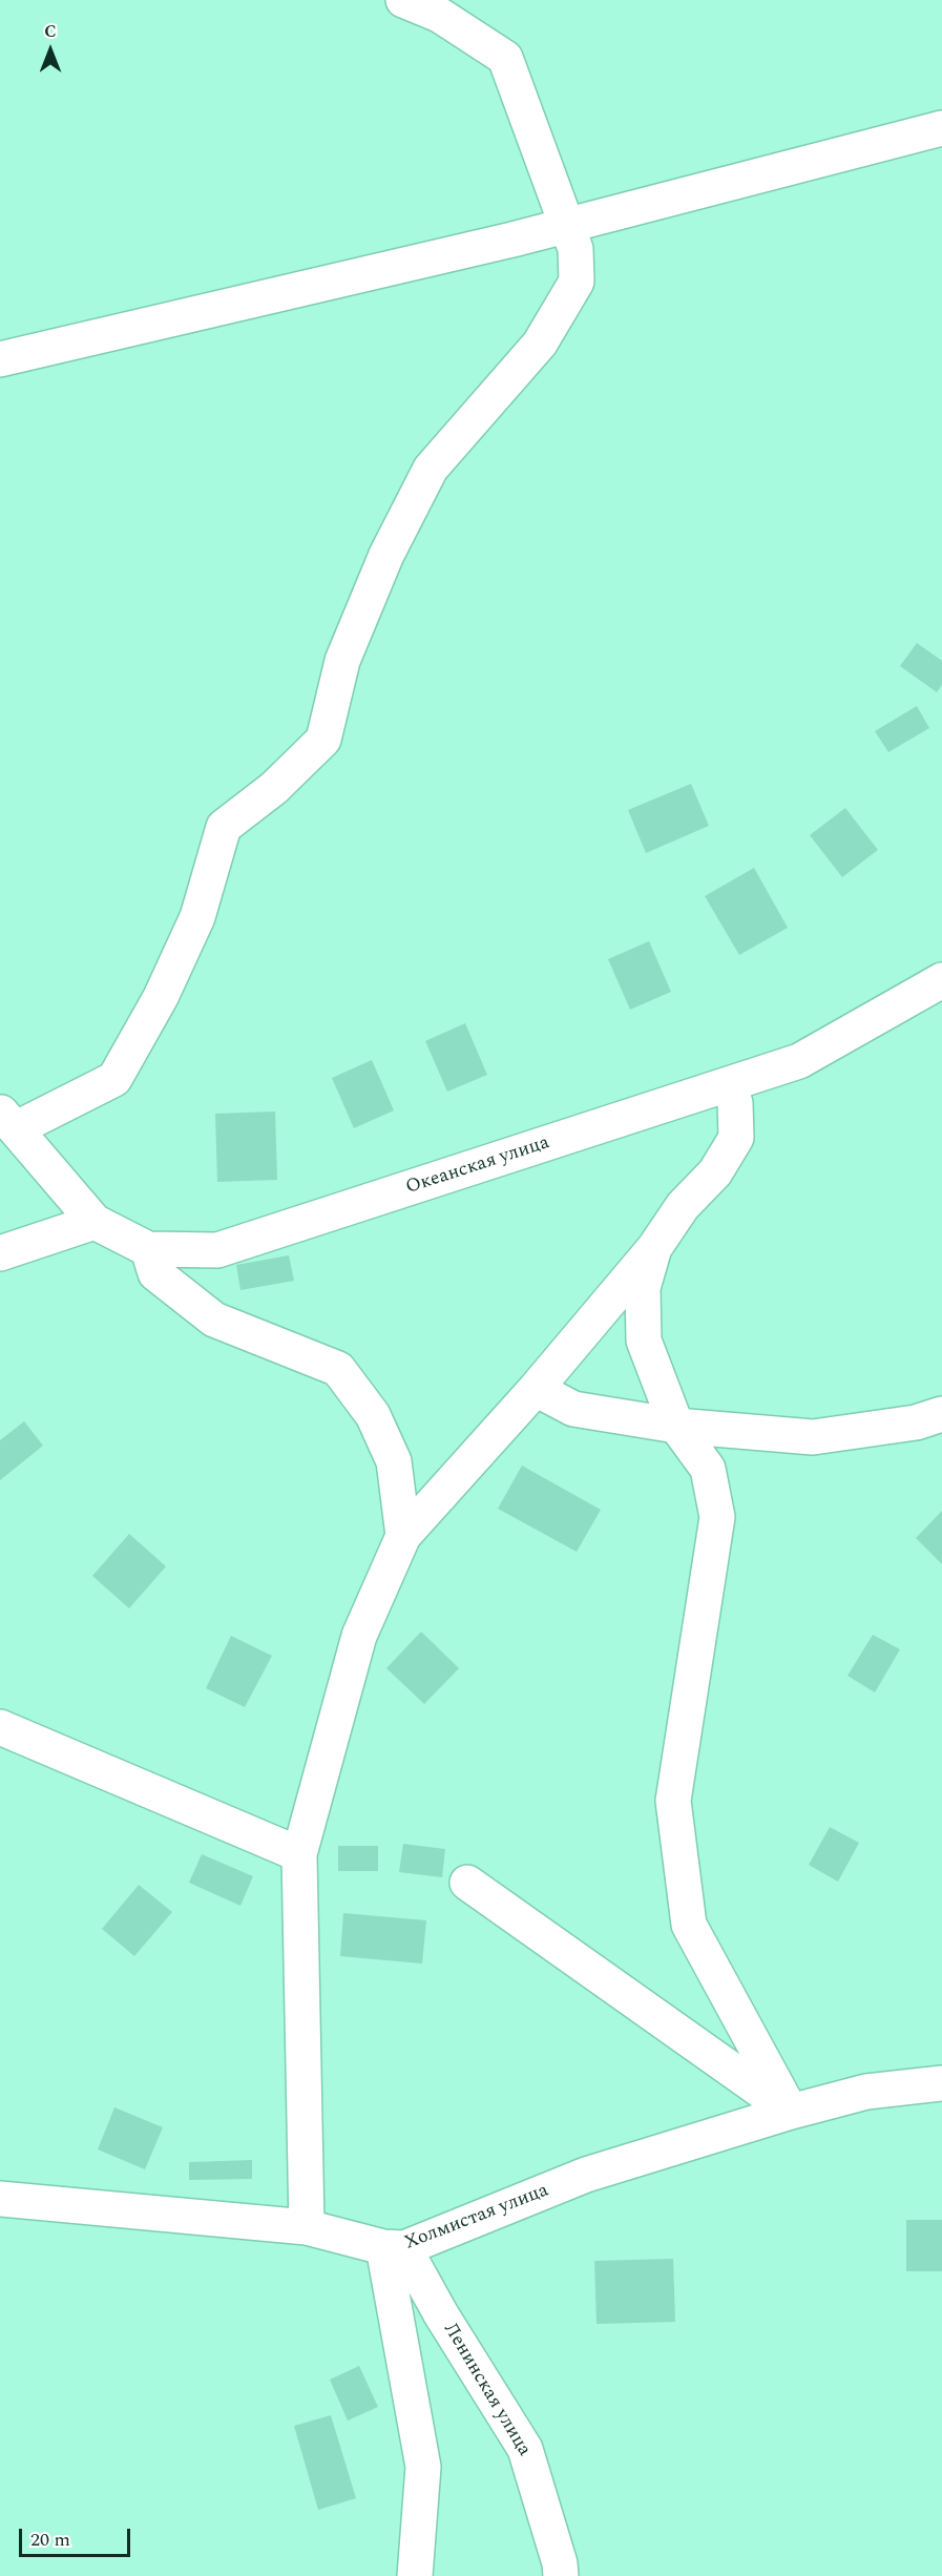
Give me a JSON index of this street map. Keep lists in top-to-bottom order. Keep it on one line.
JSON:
{"streets":{"street":["Океанская улица","Холмистая улица","Ленинская улица"]},"crossings":[["Холмистая улица","Ленинская улица"]],"scale_bar":"20 m","north":"top"}
